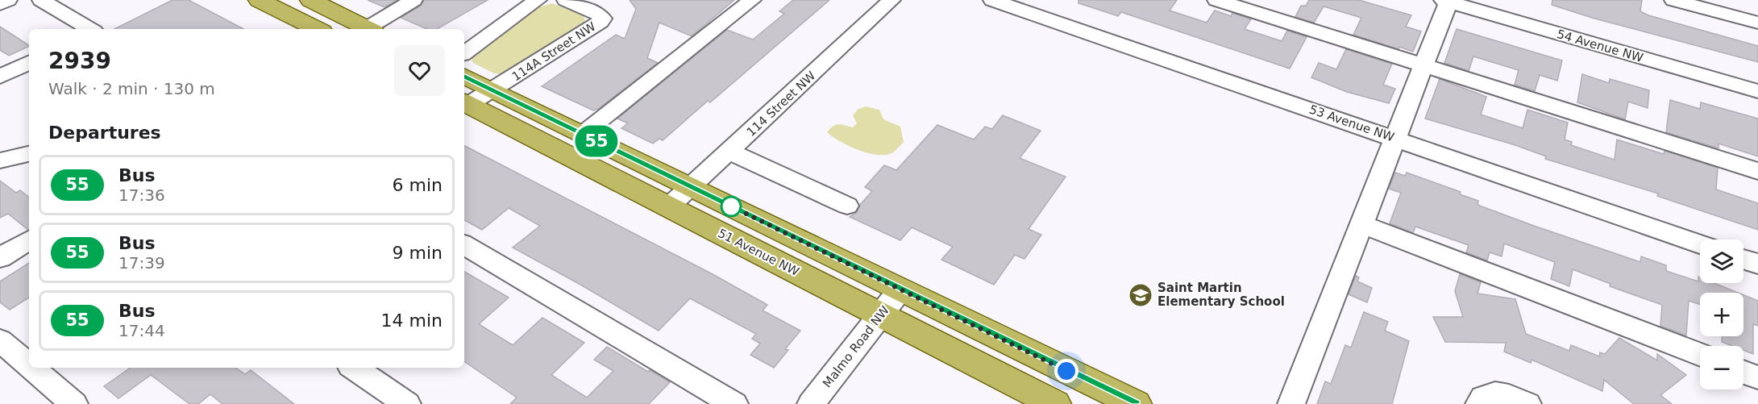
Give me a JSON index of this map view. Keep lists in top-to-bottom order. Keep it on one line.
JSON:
{"streets":{"main road":["51 Avenue NW"],"street":["54 Avenue NW","114A Street NW","114 Street NW","53 Avenue NW","Malmo Road NW"]},"crossings":[["114A Street NW","51 Avenue NW"],["114 Street NW","51 Avenue NW"],["51 Avenue NW","Malmo Road NW"]],"places":{"school or university":["Saint Martin Elementary School"]},"lines":["bus line 55"],"page":{"on_map":"55","heading":[["2939","Walk · 2 min · 130 m"],"Departures"],"list":[{"mark":"55","name":"Bus","note":"17:36","value":"6 min"},{"mark":"55","name":"Bus","note":"17:39","value":"9 min"},{"mark":"55","name":"Bus","note":"17:44","value":"14 min"}],"map_buttons":["+","−"]}}
